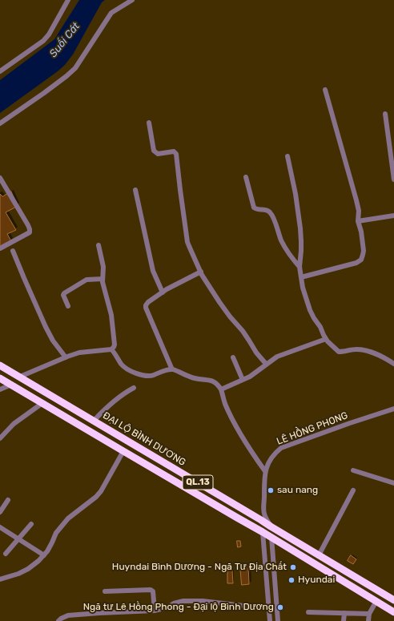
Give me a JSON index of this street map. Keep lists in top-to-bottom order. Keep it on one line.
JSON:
{"streets":{"highway":["ĐẠI LỘ BÌNH DƯƠNG","QL.13"],"street":["LÊ HỒNG PHONG"]},"crossings":[["LÊ HỒNG PHONG","ĐẠI LỘ BÌNH DƯƠNG"]],"water":["Suối Cát"],"places":["sau nang","Huyndai Bình Dương - Ngã Tư Địa Chất","Hyundai","Ngã tư Lê Hồng Phong - Đại lộ Bình Dương"]}
